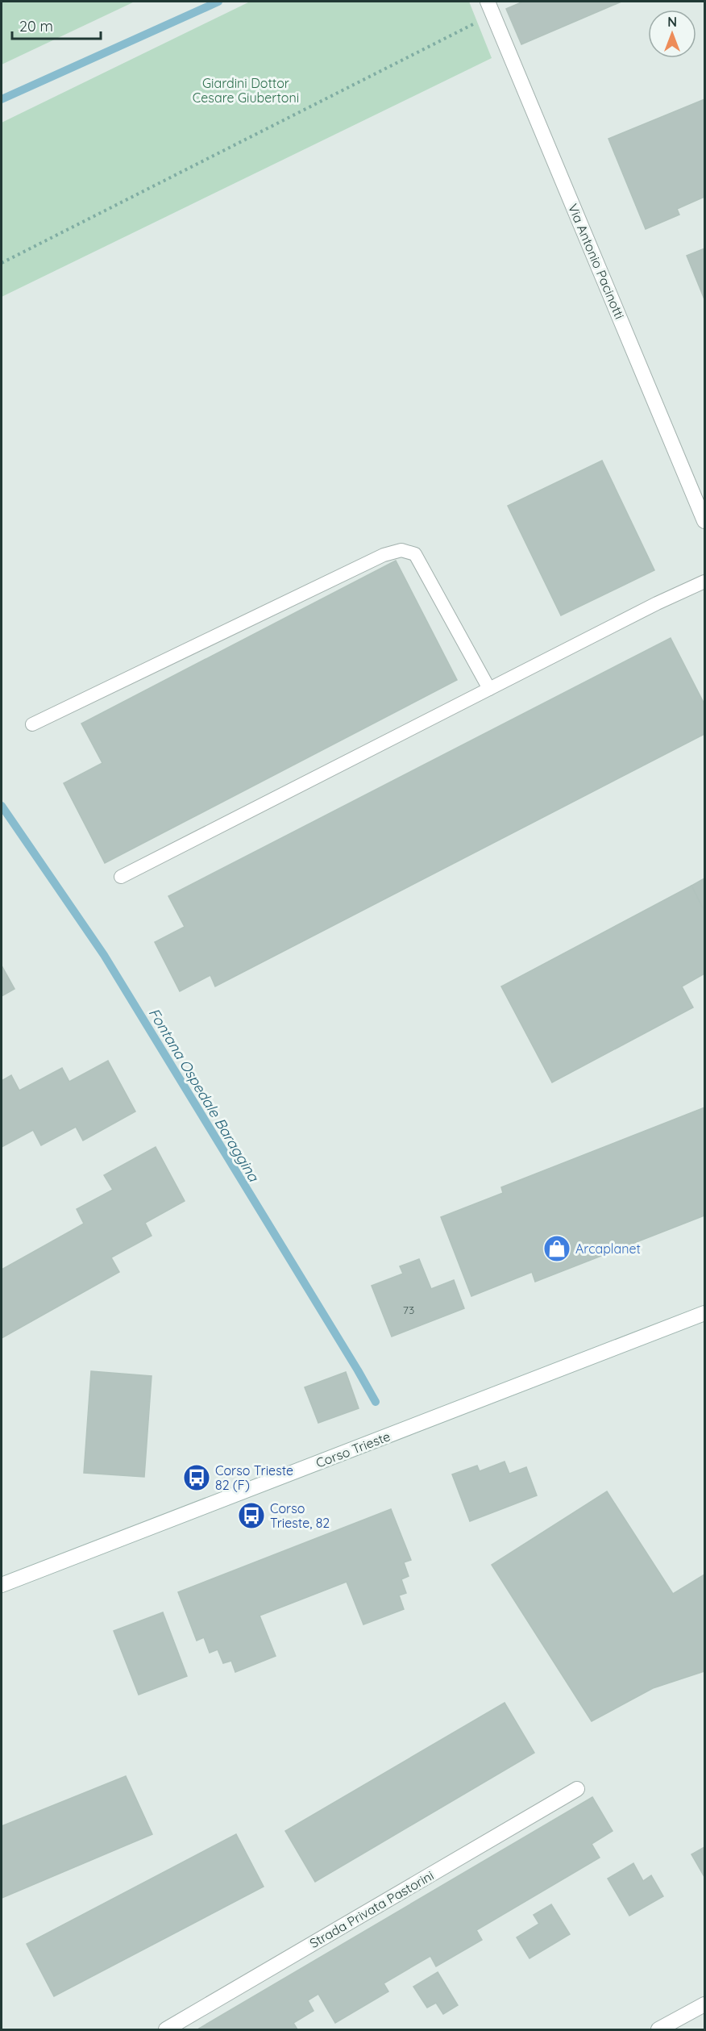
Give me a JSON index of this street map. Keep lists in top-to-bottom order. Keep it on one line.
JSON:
{"streets":{"street":["Via Antonio Pacinotti","Corso Trieste","Strada Privata Pastorini"]},"water":["Fontana Ospedale Baraggina"],"parks":["Giardini Dottor Cesare Giubertoni"],"places":{"shop":["Arcaplanet"],"bus stop":["Corso Trieste 82 (F)","Corso Trieste, 82"]},"house_numbers":["73"],"scale_bar":"20 m","north":"top"}
